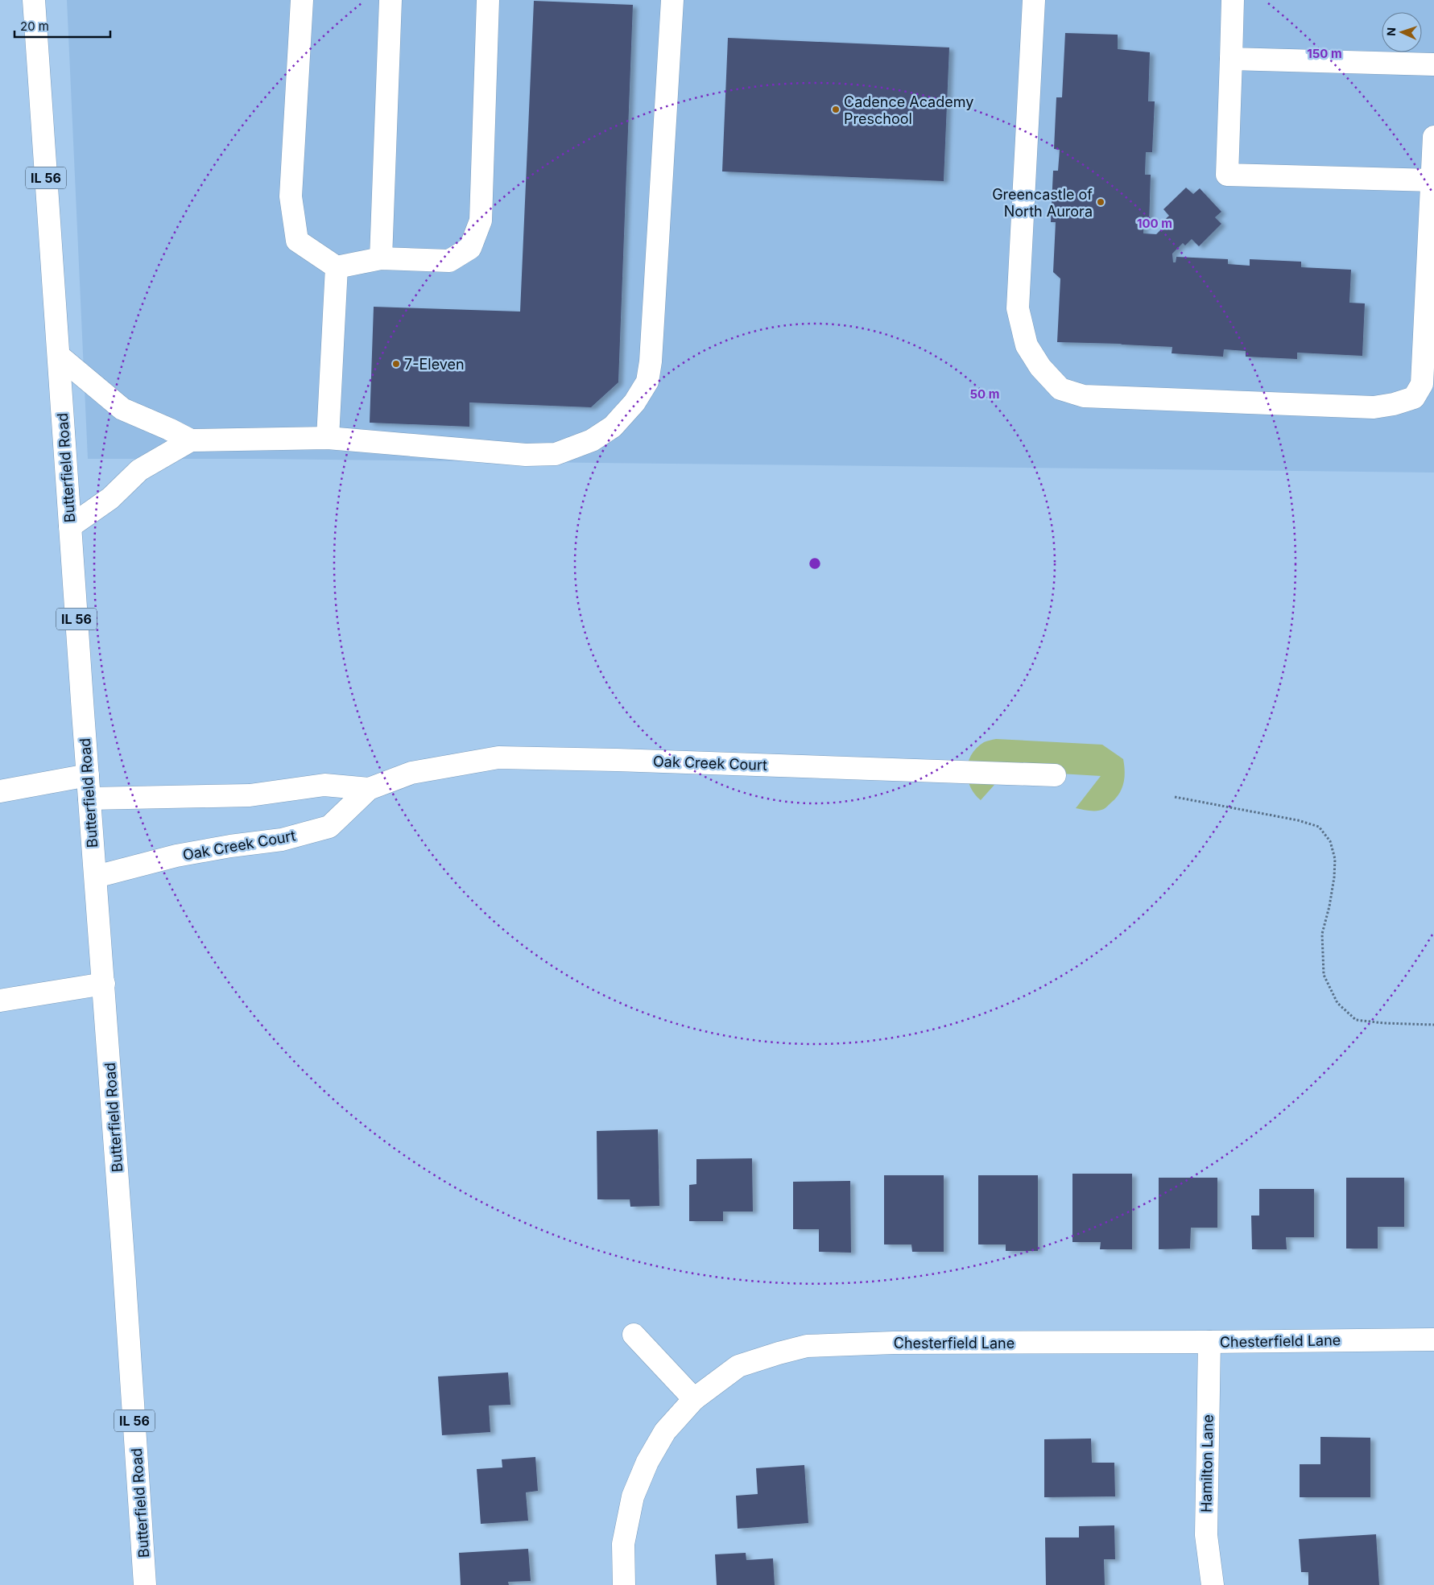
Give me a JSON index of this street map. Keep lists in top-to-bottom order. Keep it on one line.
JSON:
{"streets":{"street":["IL 56","Butterfield Road","Oak Creek Court","Chesterfield Lane","Hamilton Lane"]},"crossings":[["Butterfield Road","Oak Creek Court"],["Chesterfield Lane","Hamilton Lane"]],"places":["Cadence Academy Preschool","Greencastle of North Aurora","7-Eleven"],"scale_bar":"20 m","north":"left","rings":["150 m","100 m","50 m"]}
